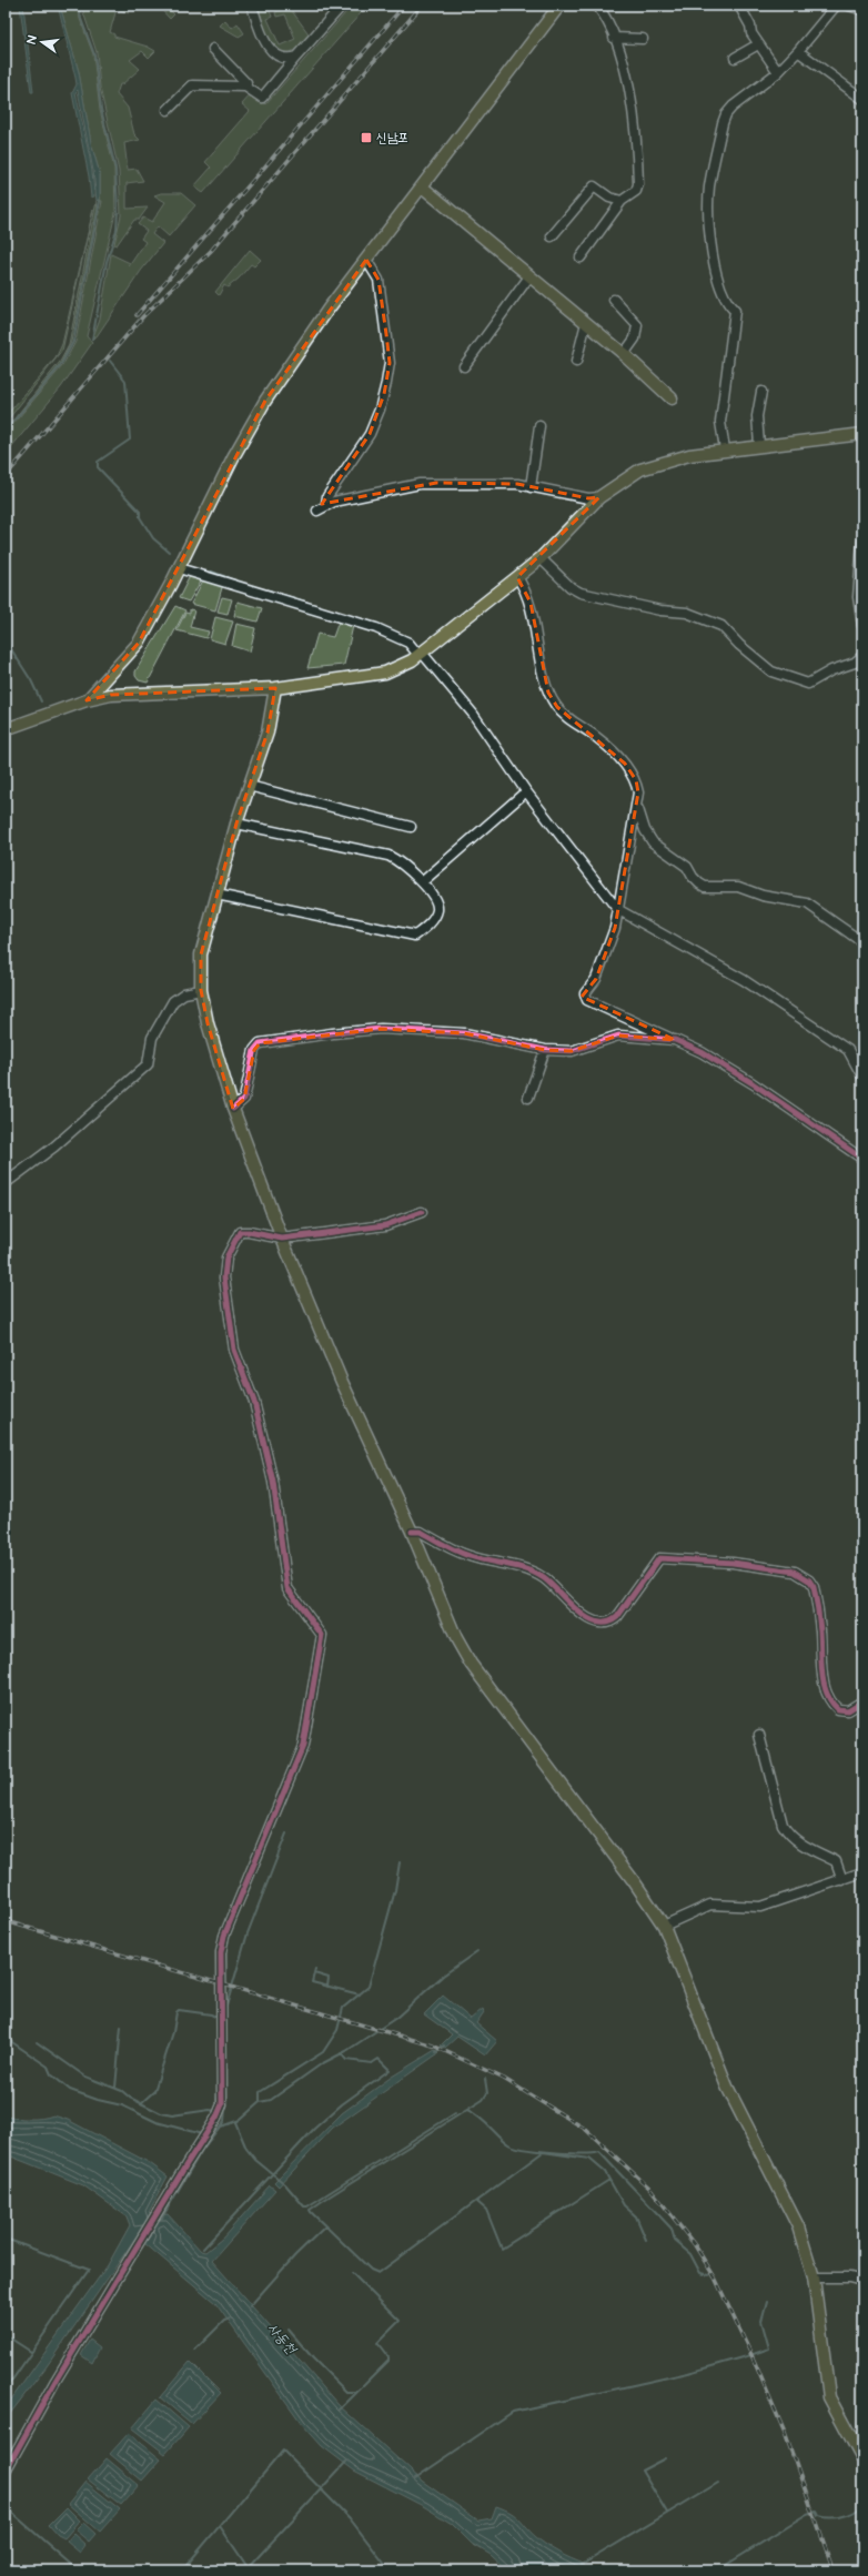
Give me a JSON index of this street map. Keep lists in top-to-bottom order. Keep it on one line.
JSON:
{"water":["사동천"],"places":{"transit":["신남포"]},"north":"left"}
